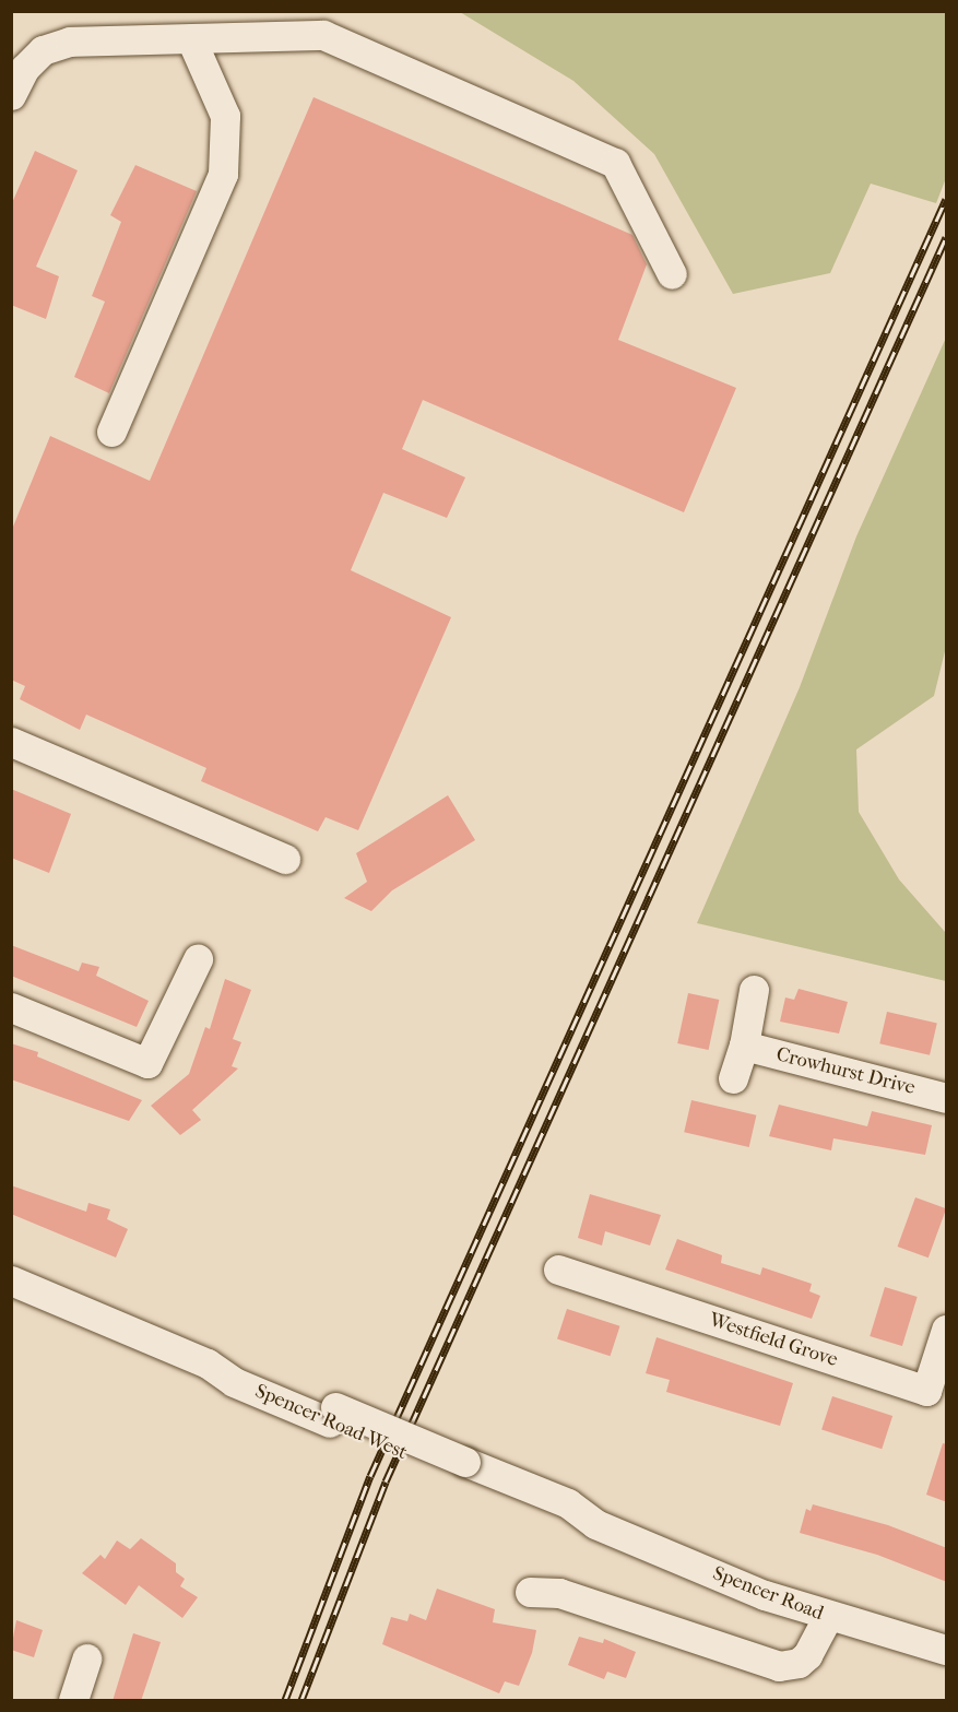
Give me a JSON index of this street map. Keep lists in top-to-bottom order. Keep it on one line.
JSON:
{"streets":{"street":["Crowhurst Drive","Westfield Grove","Spencer Road West","Spencer Road"]},"crossings":[["Spencer Road West","Spencer Road"]]}
